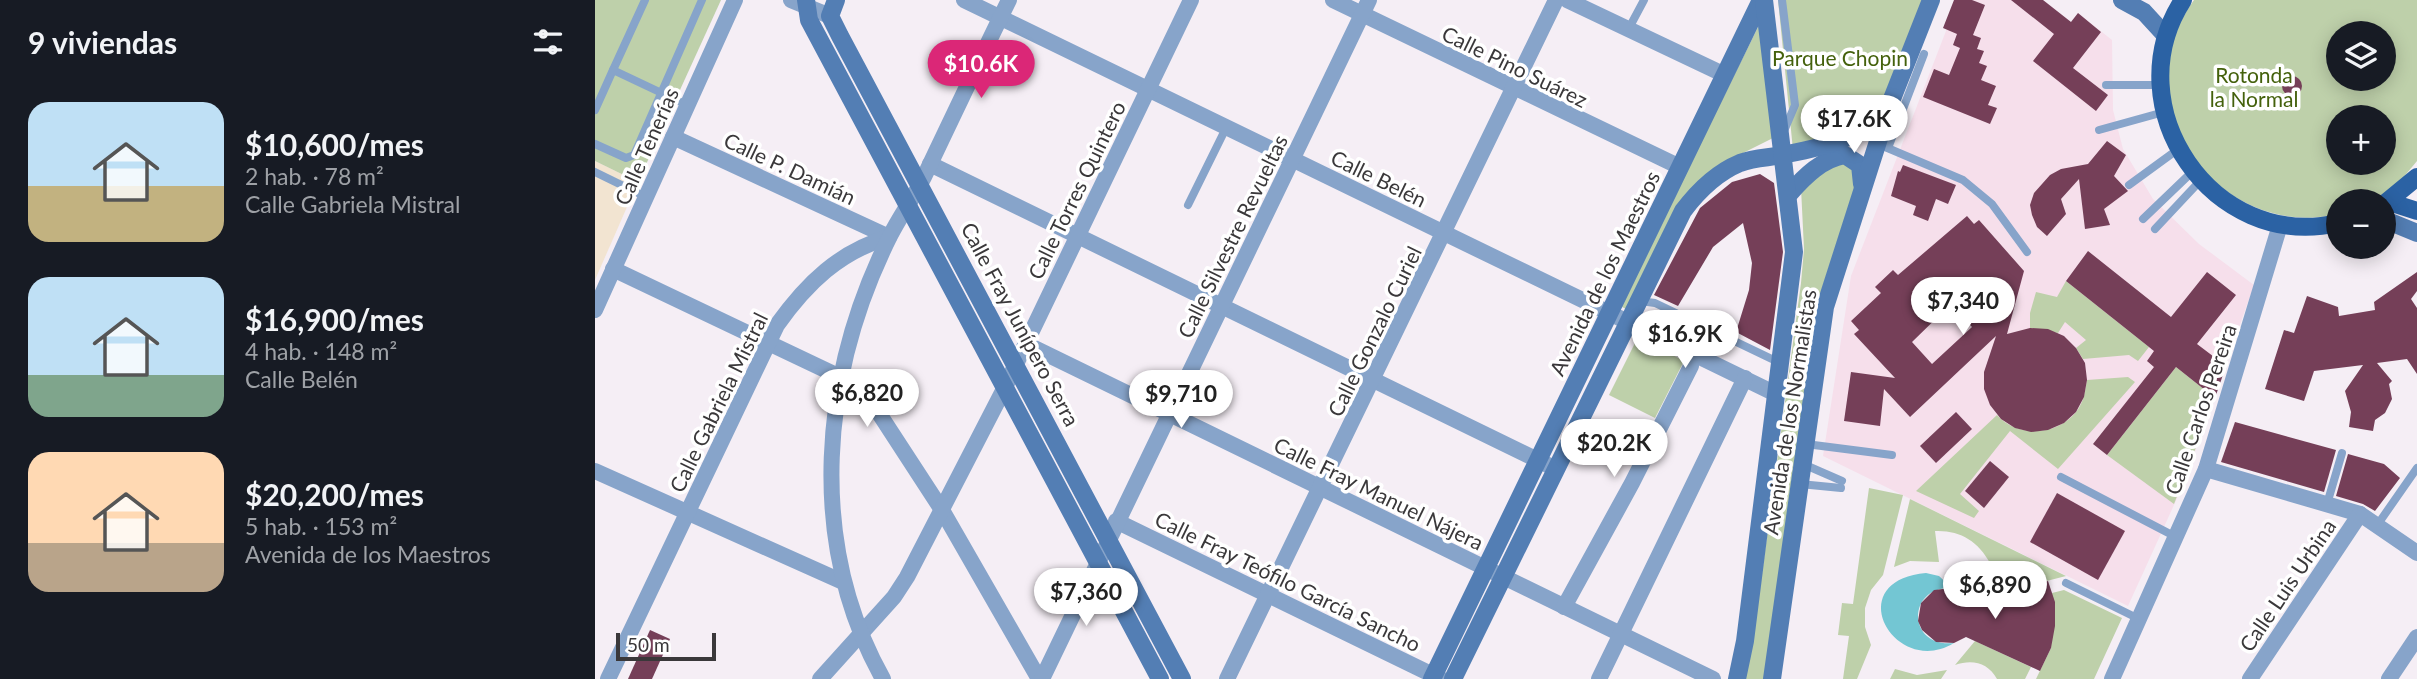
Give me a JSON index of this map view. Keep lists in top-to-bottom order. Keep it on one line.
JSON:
{"streets":{"street":["Calle Pino Suárez","Calle Tenerías","Calle P. Damián","Calle Belén","Calle Torres Quintero","Calle Silvestre Revueltas","Avenida de los Maestros","Calle Fray Junípero Serra","Calle Gonzalo Curiel","Calle Gabriela Mistral","Calle Carlos Pereira","Avenida de los Normalistas","Calle Fray Manuel Nájera","Calle Fray Teófilo García Sancho","Calle Luis Urbina"]},"crossings":[["Calle Pino Suárez","Calle Silvestre Revueltas"],["Calle Pino Suárez","Avenida de los Maestros"],["Calle Pino Suárez","Calle Gonzalo Curiel"],["Calle Tenerías","Calle P. Damián"],["Calle P. Damián","Calle Gabriela Mistral"],["Calle Belén","Calle Torres Quintero"],["Calle Belén","Calle Silvestre Revueltas"],["Calle Belén","Avenida de los Maestros"],["Calle Belén","Calle Gonzalo Curiel"],["Calle Belén","Avenida de los Normalistas"],["Calle Torres Quintero","Calle Fray Junípero Serra"],["Calle Torres Quintero","Calle Fray Manuel Nájera"],["Calle Silvestre Revueltas","Calle Fray Junípero Serra"],["Calle Silvestre Revueltas","Calle Fray Manuel Nájera"],["Calle Silvestre Revueltas","Calle Fray Teófilo García Sancho"],["Avenida de los Maestros","Avenida de los Normalistas"],["Avenida de los Maestros","Calle Fray Manuel Nájera"],["Avenida de los Maestros","Calle Fray Teófilo García Sancho"],["Calle Gonzalo Curiel","Calle Fray Manuel Nájera"],["Calle Gonzalo Curiel","Calle Fray Teófilo García Sancho"]],"parks":["Parque Chopin","Rotonda la Normal"],"scale_bar":"50 m","page":{"heading":"9 viviendas","map_buttons":["+","−"],"price":["$10.6K","$17.6K","$7,340","$16.9K","$6,820","$9,710","$20.2K","$6,890","$7,360"],"list":[{"name":"$10,600/mes","note":"2 hab. · 78 m² · Calle Gabriela Mistral"},{"name":"$16,900/mes","note":"4 hab. · 148 m² · Calle Belén"},{"name":"$20,200/mes","note":"5 hab. · 153 m² · Avenida de los Maestros"}],"scale":"50 m"}}
